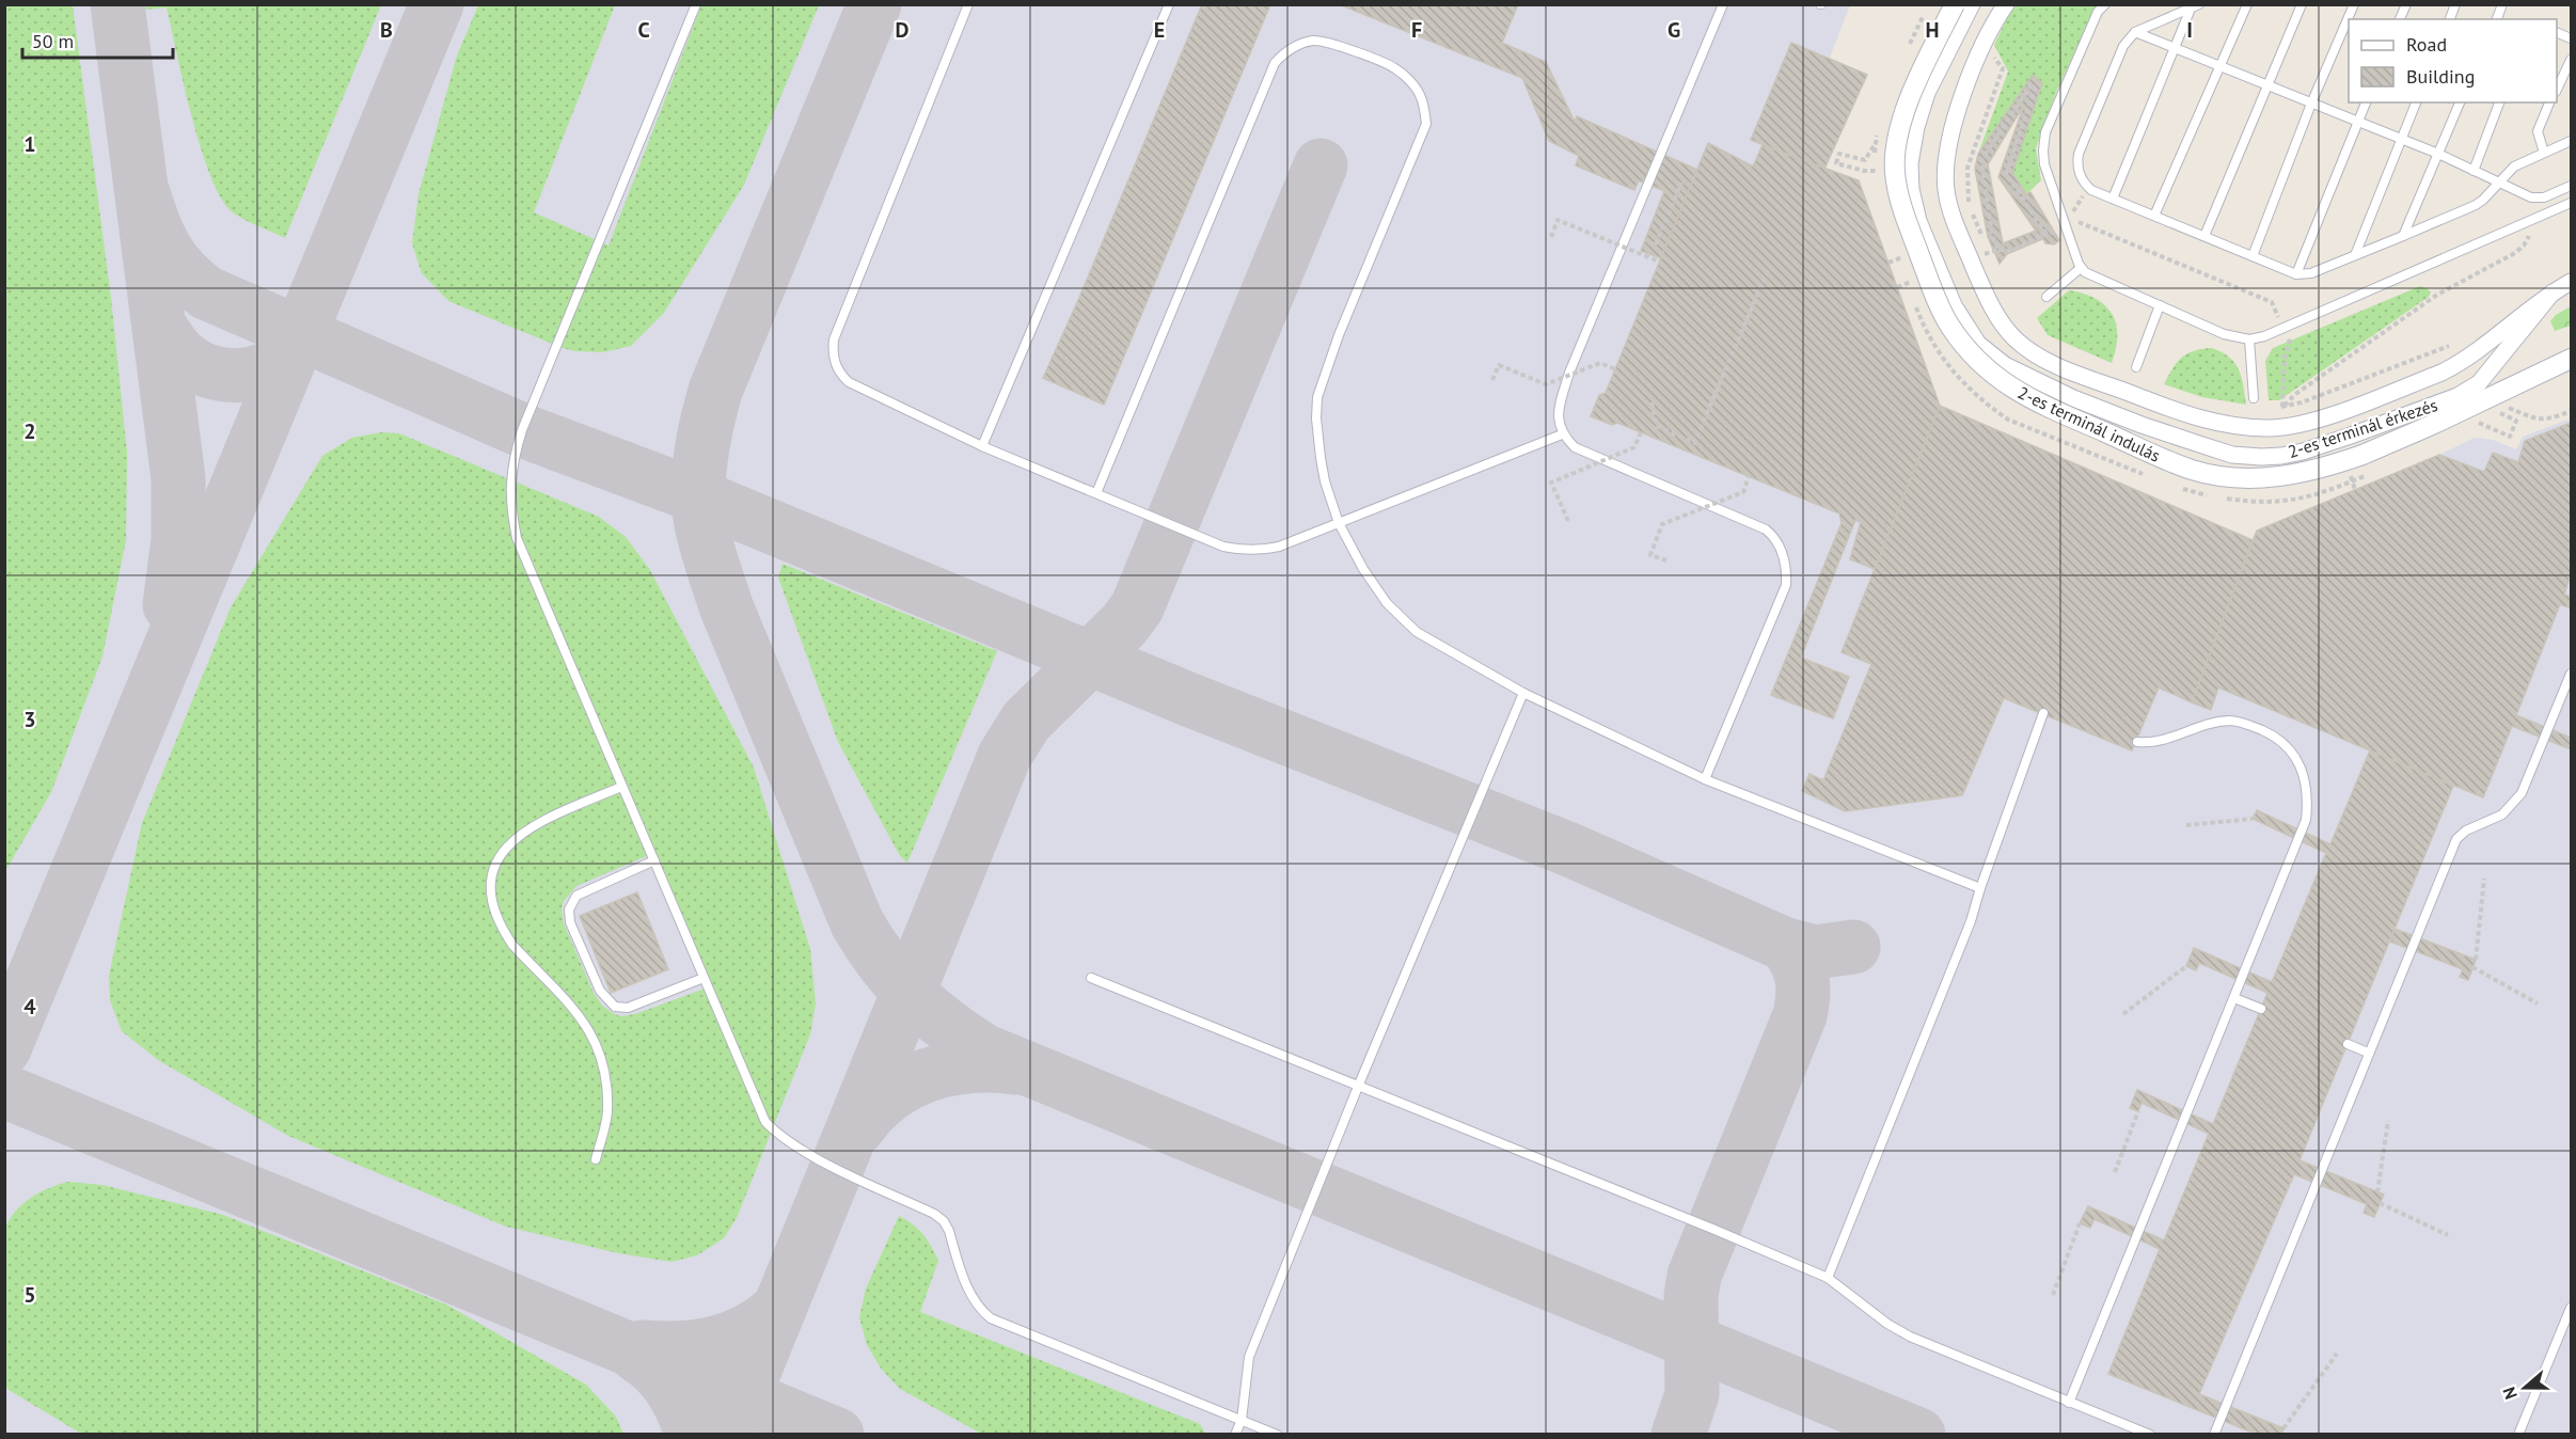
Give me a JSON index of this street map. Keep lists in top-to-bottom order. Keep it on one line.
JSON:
{"streets":{"street":["2-es terminál indulás","2-es terminál érkezés"]},"legend":["Road","Building"],"scale_bar":"50 m","north":"left","grid":{"columns":["B","C","D","E","F","G","H","I"],"rows":["1","2","3","4","5"]}}
